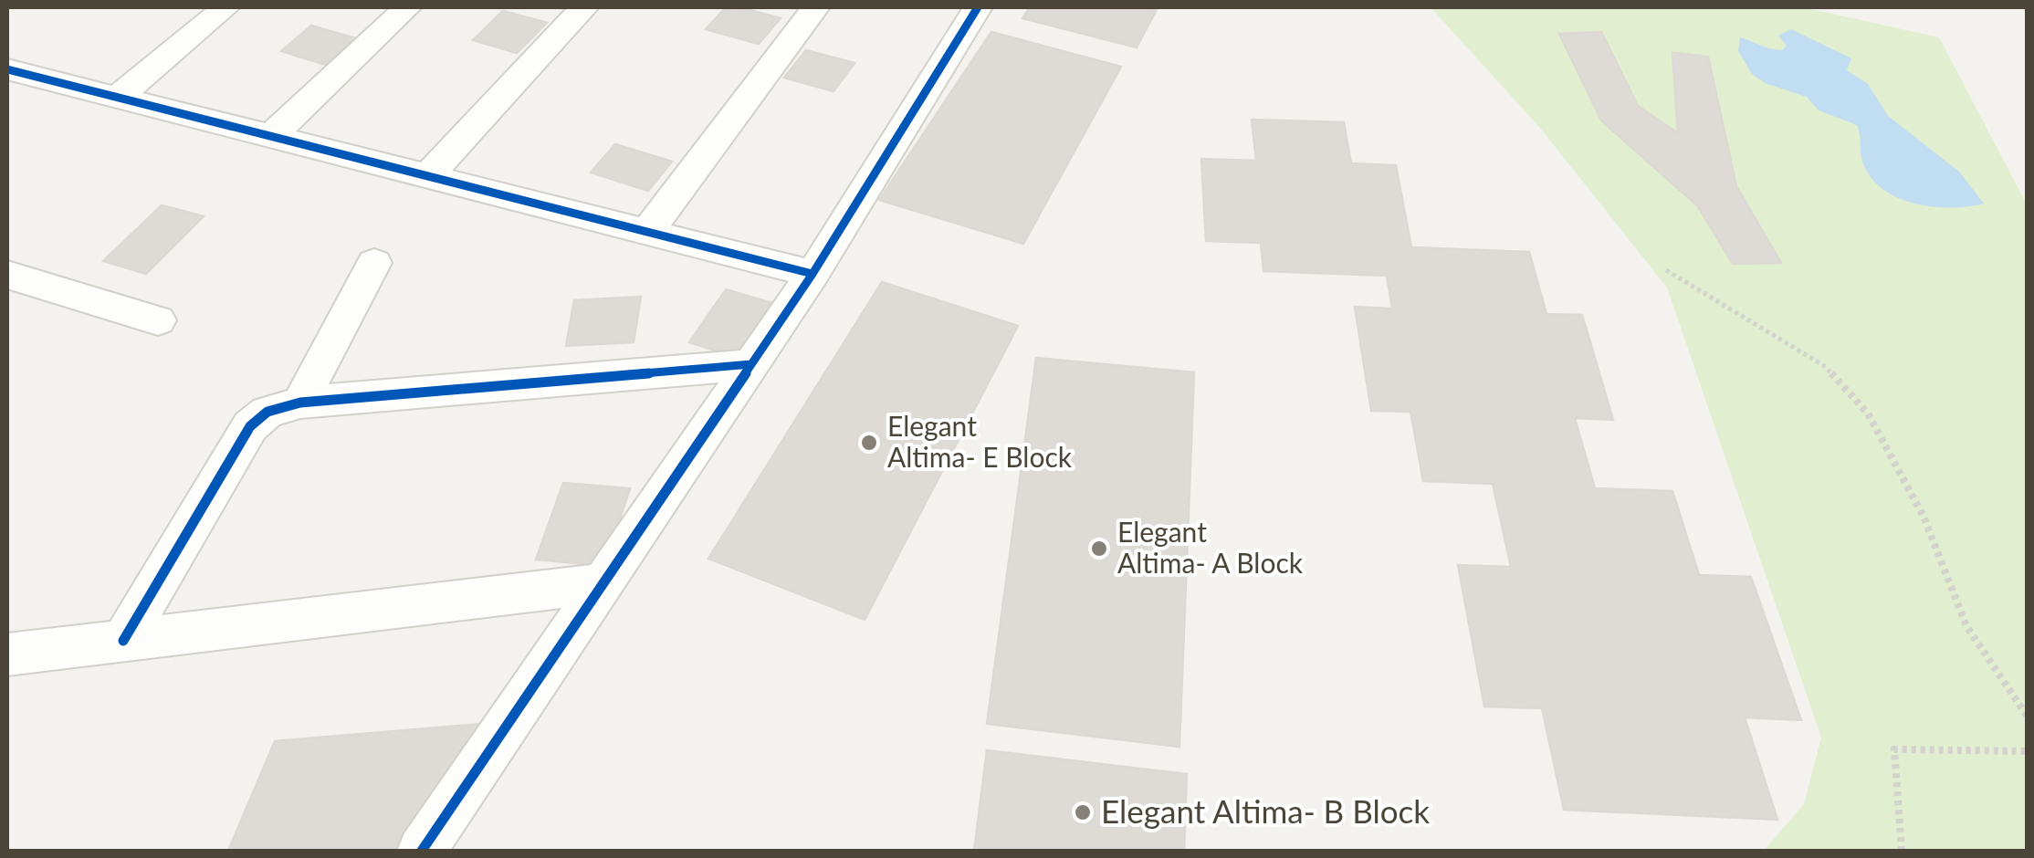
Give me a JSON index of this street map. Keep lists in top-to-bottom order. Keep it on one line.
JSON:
{"places":["Elegant Altima- E Block","Elegant Altima- A Block","Elegant Altima- B Block"]}
